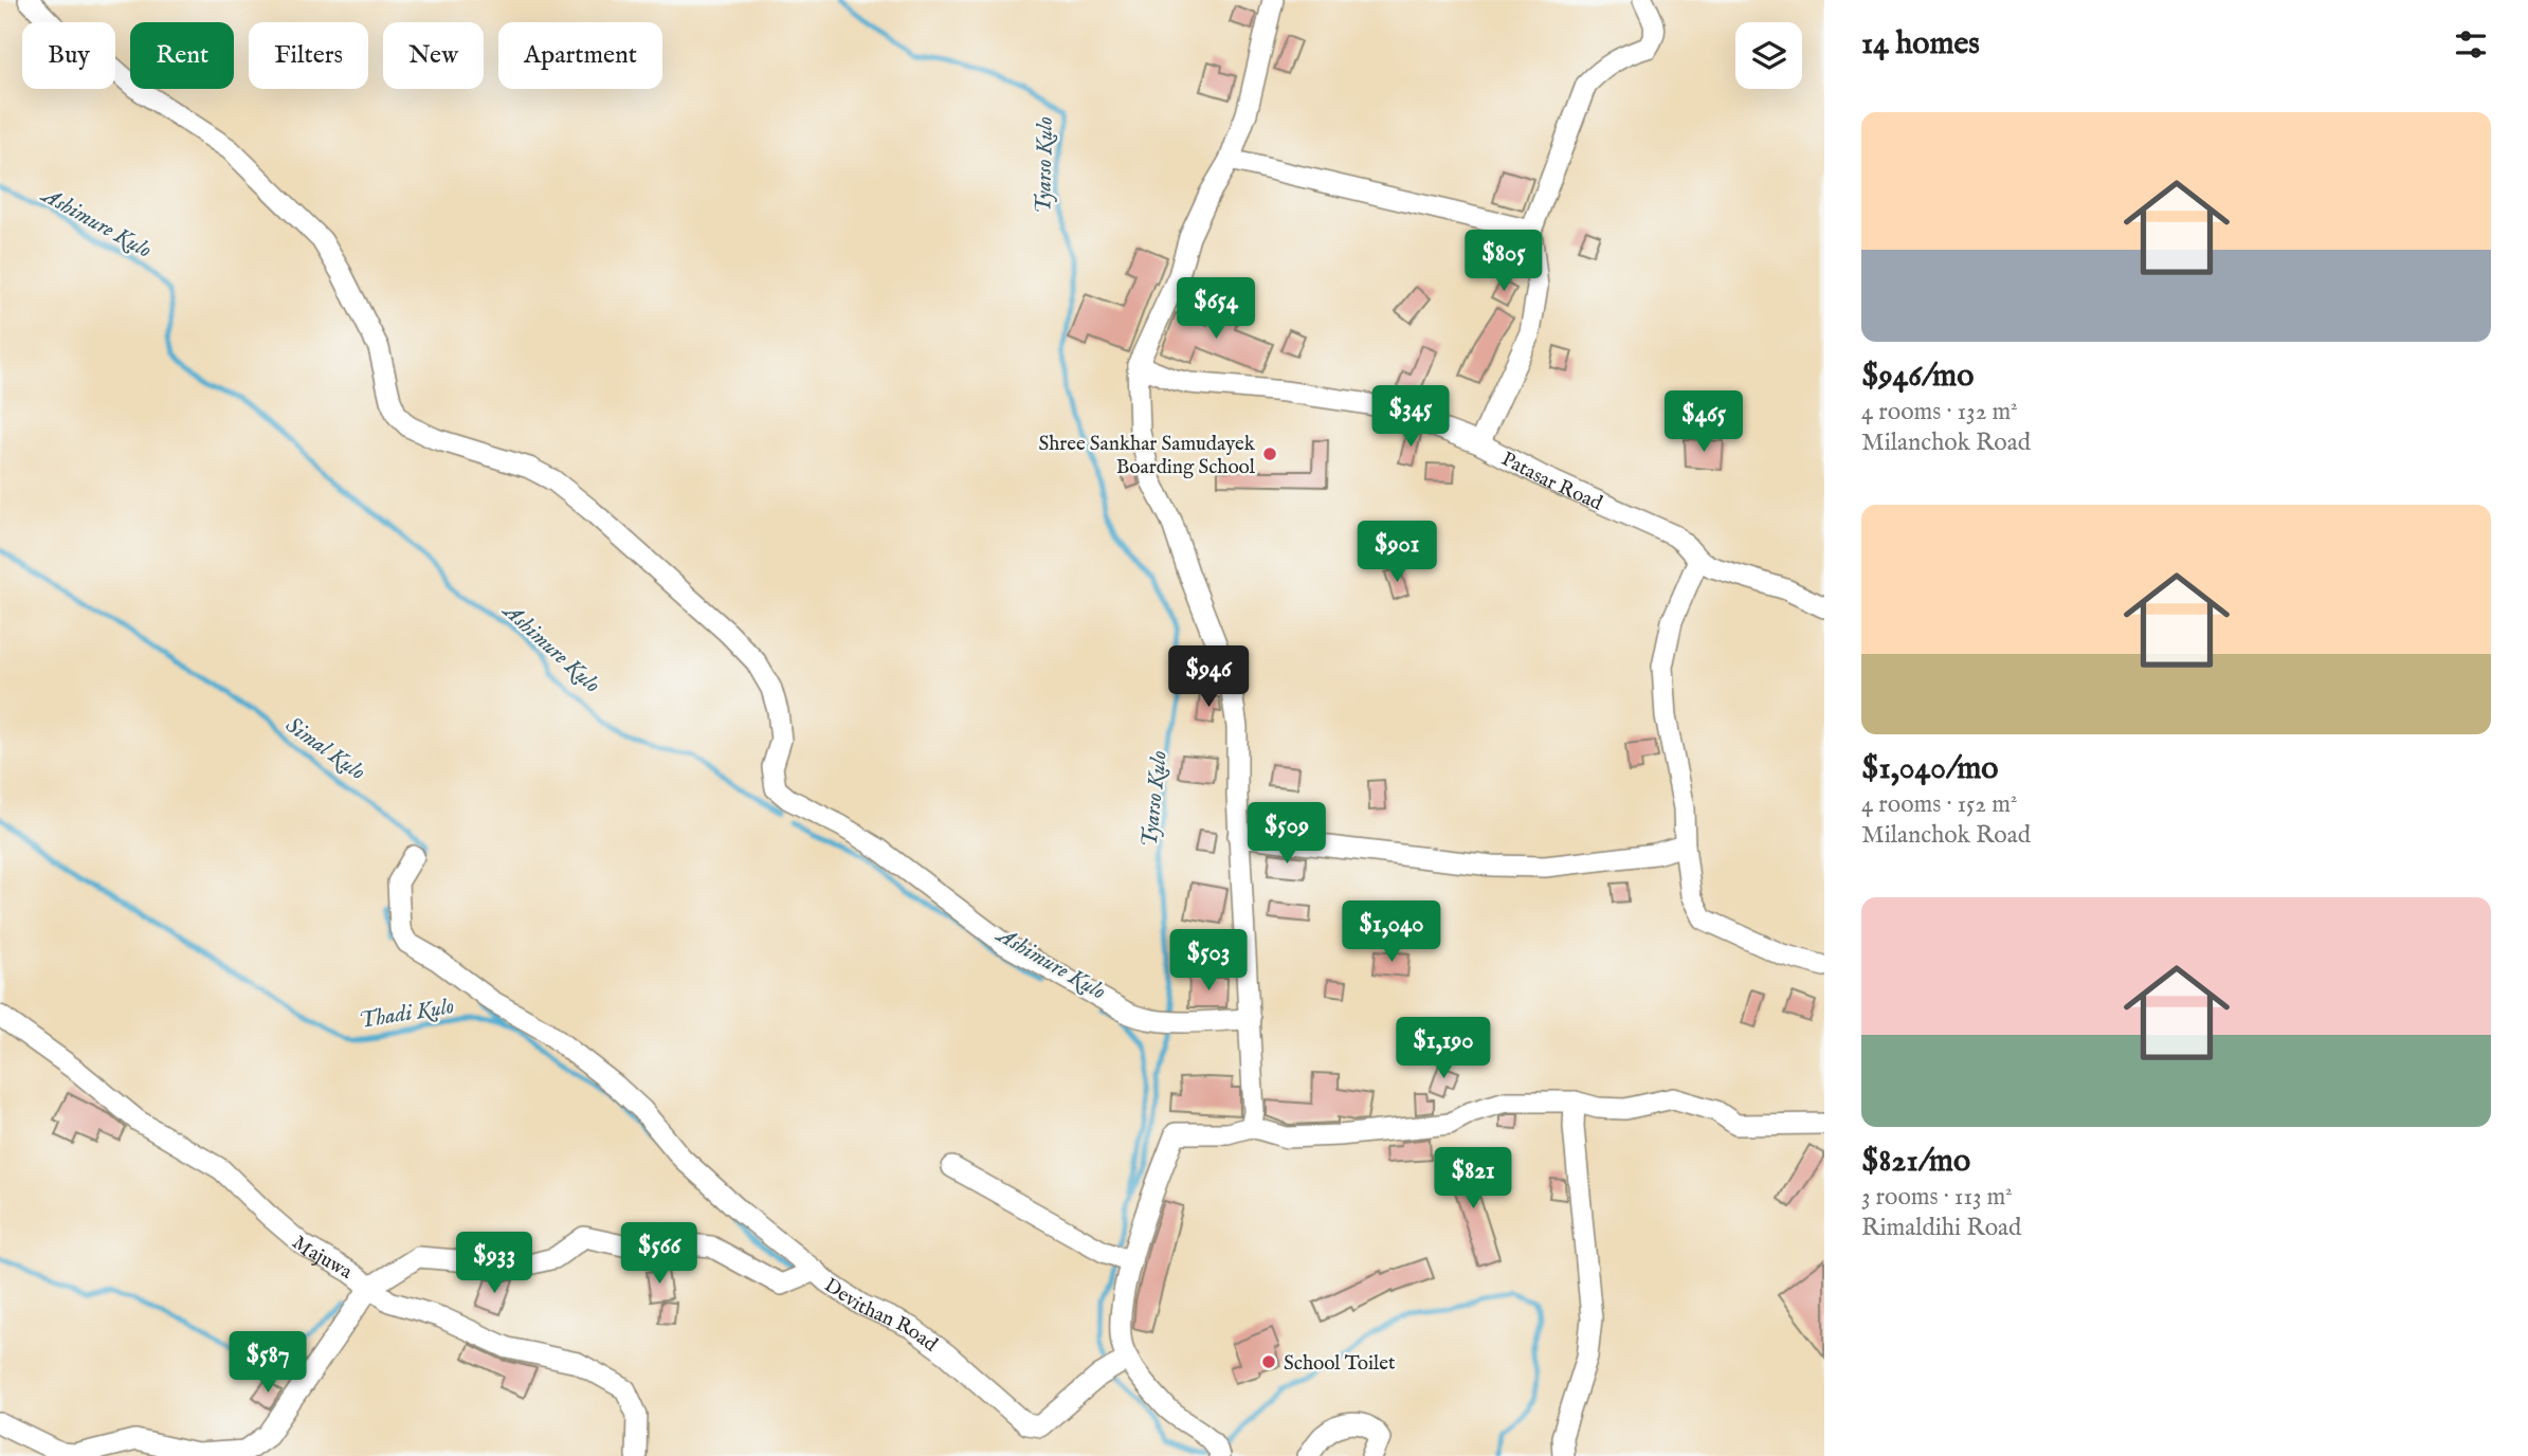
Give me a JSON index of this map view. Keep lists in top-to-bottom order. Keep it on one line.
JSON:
{"streets":{"street":["Patasar Road","Majuwa","Devithan Road"]},"crossings":[["Majuwa","Devithan Road"]],"water":["Tyarso Kulo","Ashimure Kulo","Simal Kulo","Thadi Kulo"],"places":["Shree Sankhar Samudayek Boarding School","School Toilet"],"page":{"heading":"14 homes","chip":["Buy","Rent","Filters","New","Apartment"],"list":[{"name":"$946/mo","note":"4 rooms · 132 m² · Milanchok Road"},{"name":"$1,040/mo","note":"4 rooms · 152 m² · Milanchok Road"},{"name":"$821/mo","note":"3 rooms · 113 m² · Rimaldihi Road"}],"price":["$805","$654","$345","$465","$901","$946","$509","$1,040","$503","$1,190","$821","$566","$933","$587"]}}
